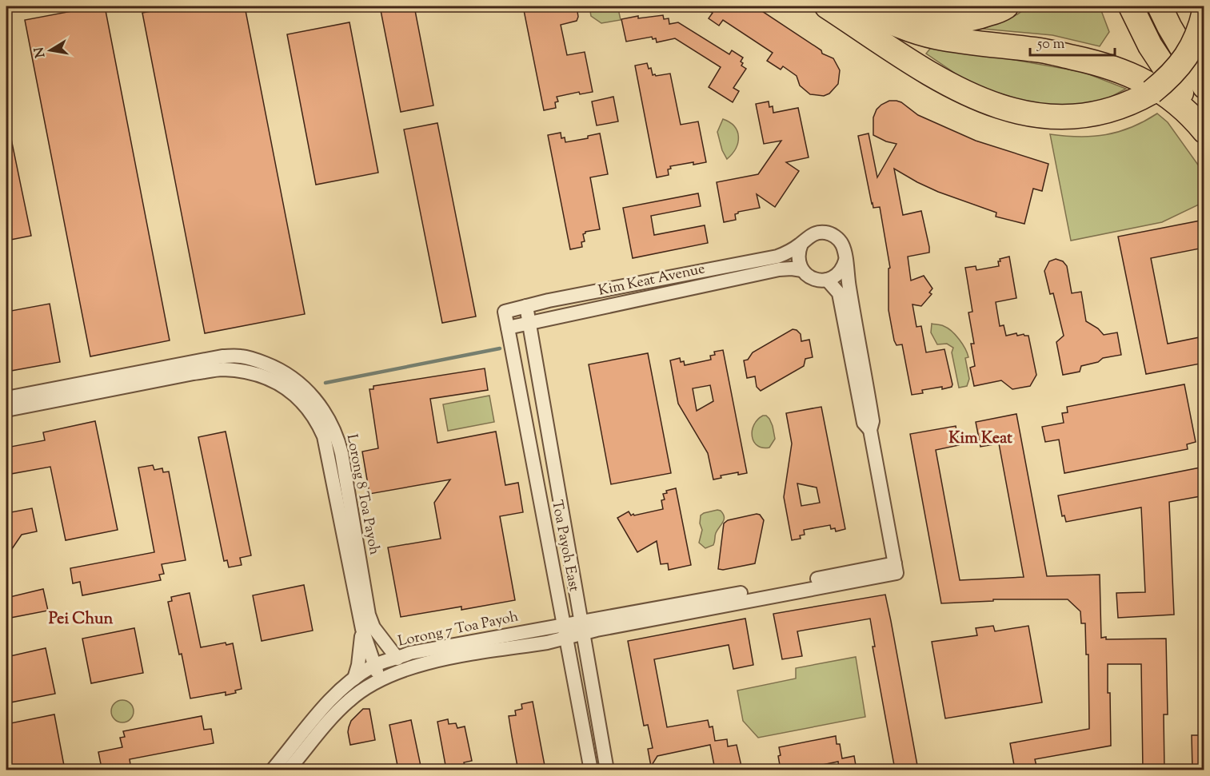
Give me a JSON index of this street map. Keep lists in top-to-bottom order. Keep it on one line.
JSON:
{"streets":{"street":["Kim Keat Avenue","Lorong 8 Toa Payoh","Toa Payoh East","Lorong 7 Toa Payoh"]},"crossings":[["Kim Keat Avenue","Toa Payoh East"],["Kim Keat Avenue","Lorong 7 Toa Payoh"],["Lorong 8 Toa Payoh","Lorong 7 Toa Payoh"],["Toa Payoh East","Lorong 7 Toa Payoh"]],"districts":["Kim Keat","Pei Chun"],"scale_bar":"50 m","north":"left"}
